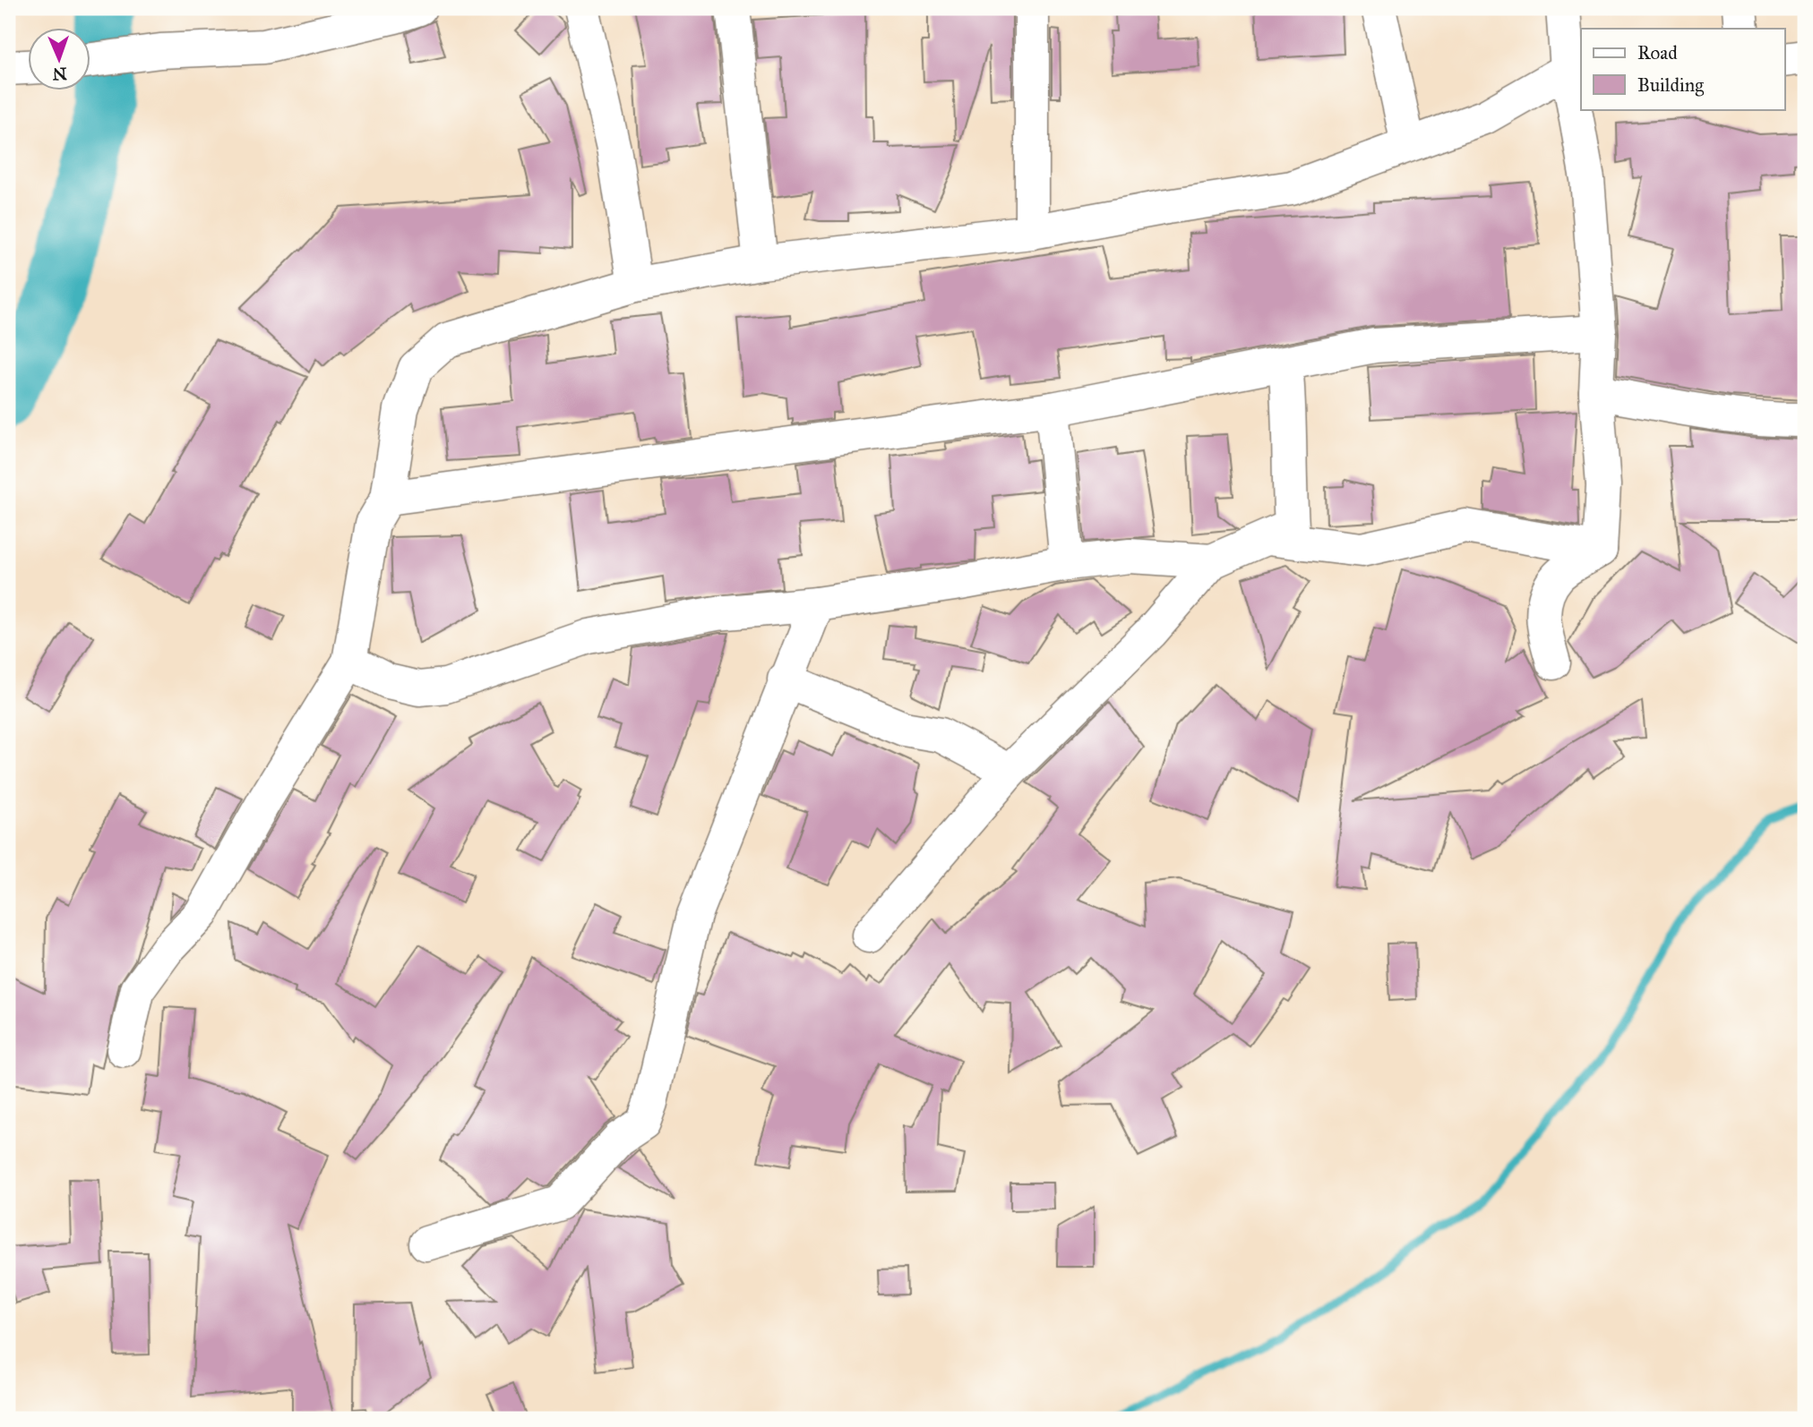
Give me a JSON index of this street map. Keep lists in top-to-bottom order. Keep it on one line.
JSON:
{"legend":["Road","Building"],"north":"bottom"}
